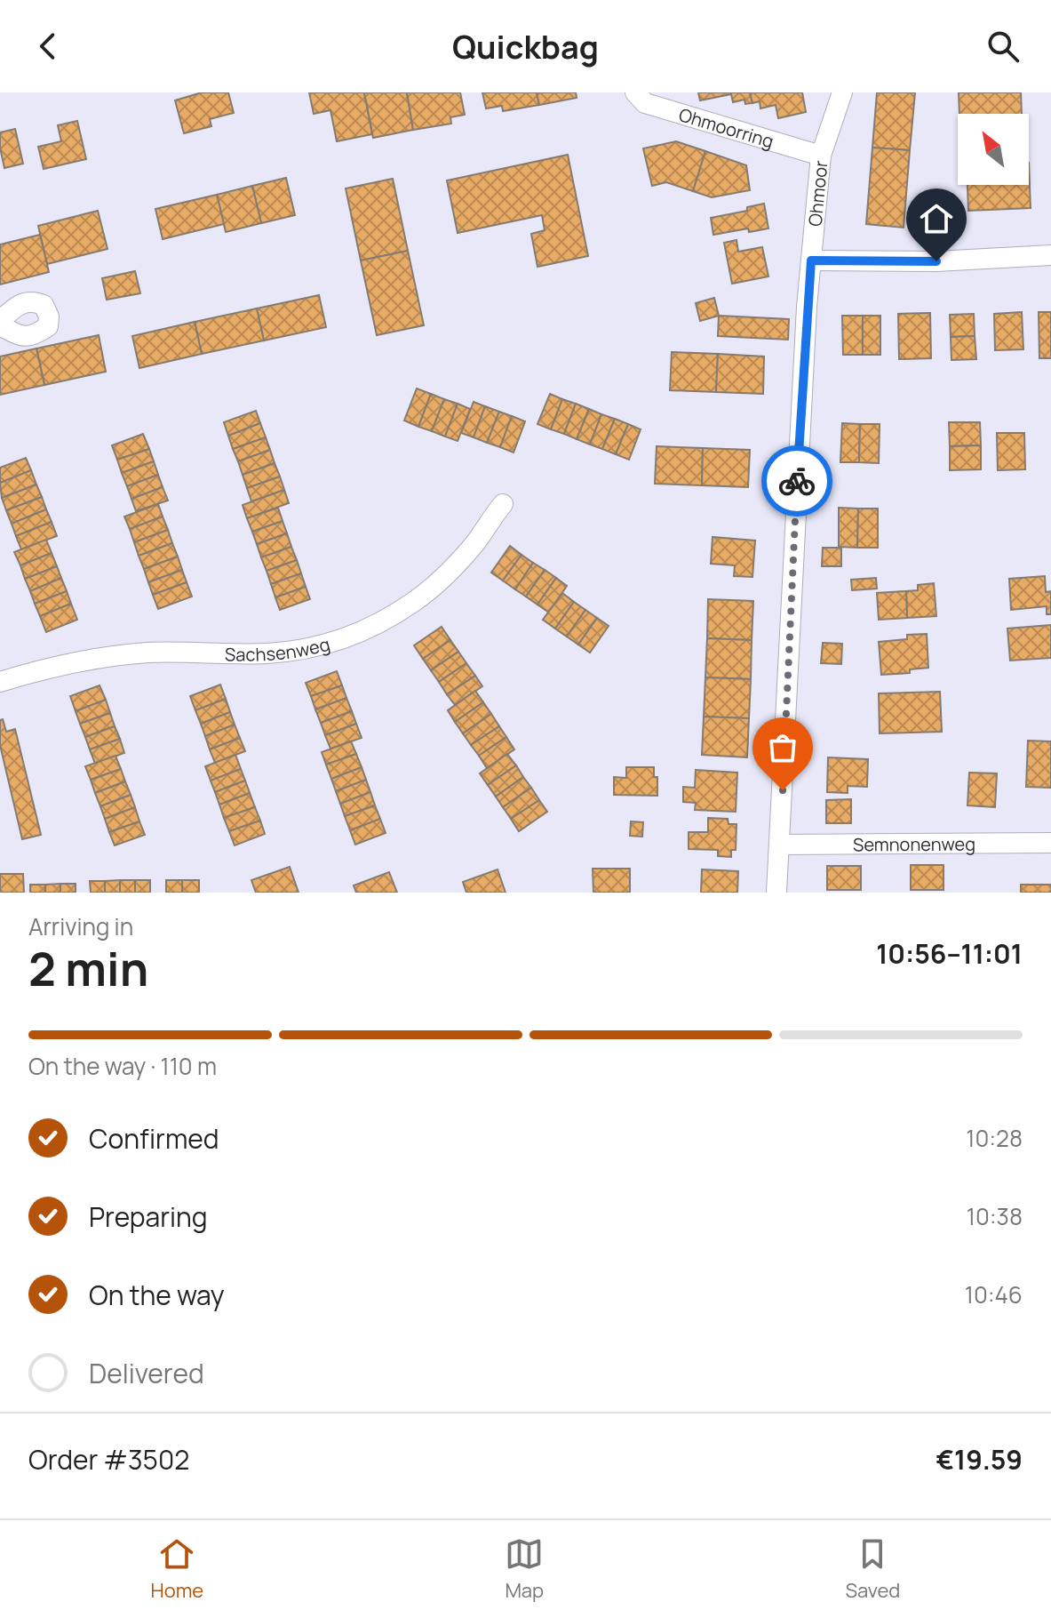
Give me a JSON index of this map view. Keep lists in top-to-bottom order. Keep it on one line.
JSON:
{"streets":{"street":["Ohmoorring","Ohmoor","Sachsenweg","Semnonenweg"]},"crossings":[["Ohmoorring","Ohmoor"],["Ohmoor","Semnonenweg"]],"north":"top left","page":{"header":"Quickbag","heading":["2 min","Arriving in","10:56–11:01"],"panel":["Order #3502","€19.59"],"bar":"On the way · 110 m","list":[["Confirmed","10:28"],["Preparing","10:38"],["On the way","10:46"],"Delivered"],"tabs":["Home","Map","Saved"]}}
